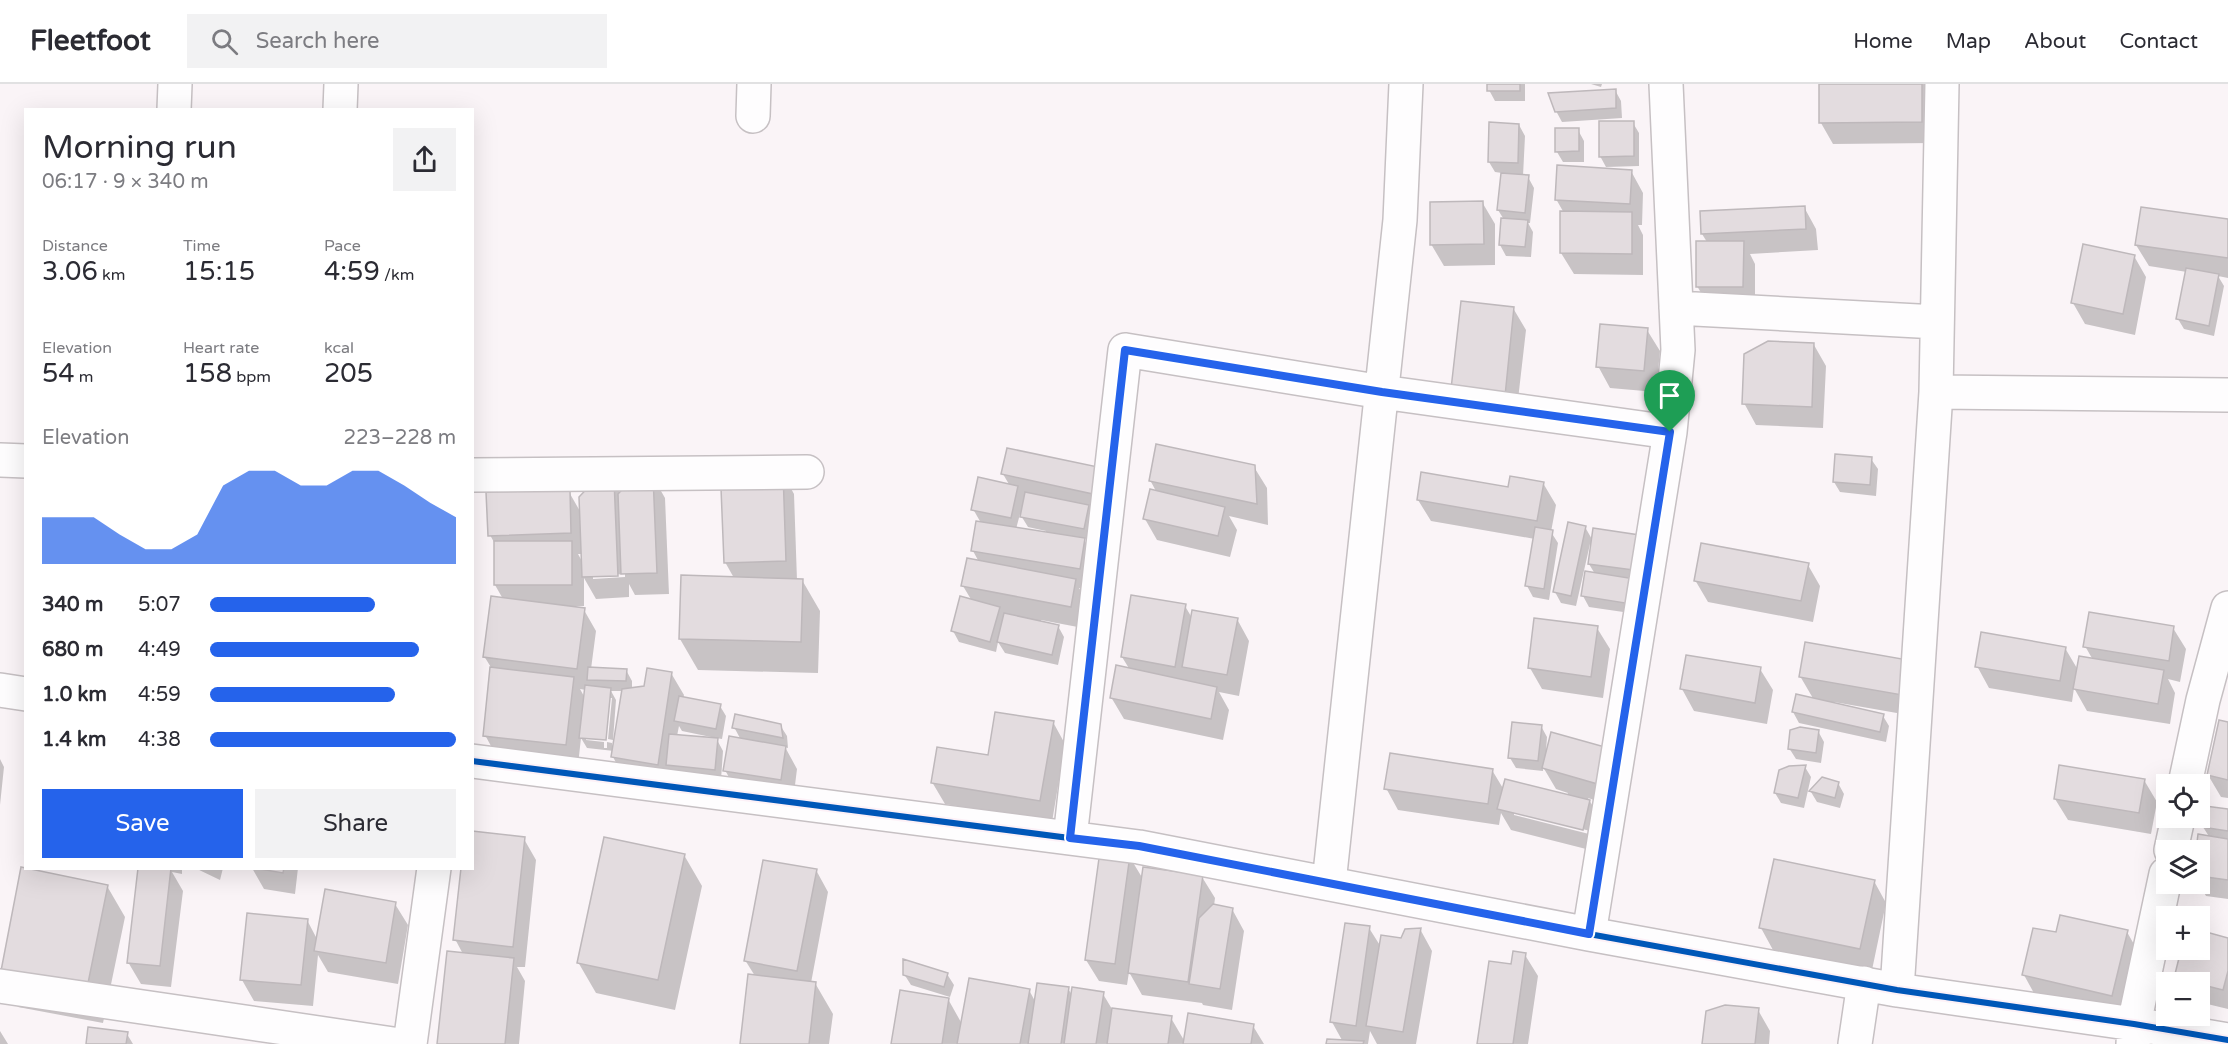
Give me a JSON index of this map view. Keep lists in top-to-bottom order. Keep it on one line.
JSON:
{"page":{"header":"Fleetfoot","search":"Search here","nav":["Home","Map","About","Contact"],"heading":["Morning run","06:17 · 9 × 340 m"],"stats":[["Distance","3.06 km"],["Time","15:15"],["Pace","4:59 /km"],["Elevation","54 m"],["Heart rate","158 bpm"],["kcal","205"]],"chart":["Elevation","223–228 m"],"list":[{"name":"340 m","note":"5:07"},{"name":"680 m","note":"4:49"},{"name":"1.0 km","note":"4:59"},{"name":"1.4 km","note":"4:38"}],"map_buttons":["+","−"],"buttons":["Save","Share"]}}
